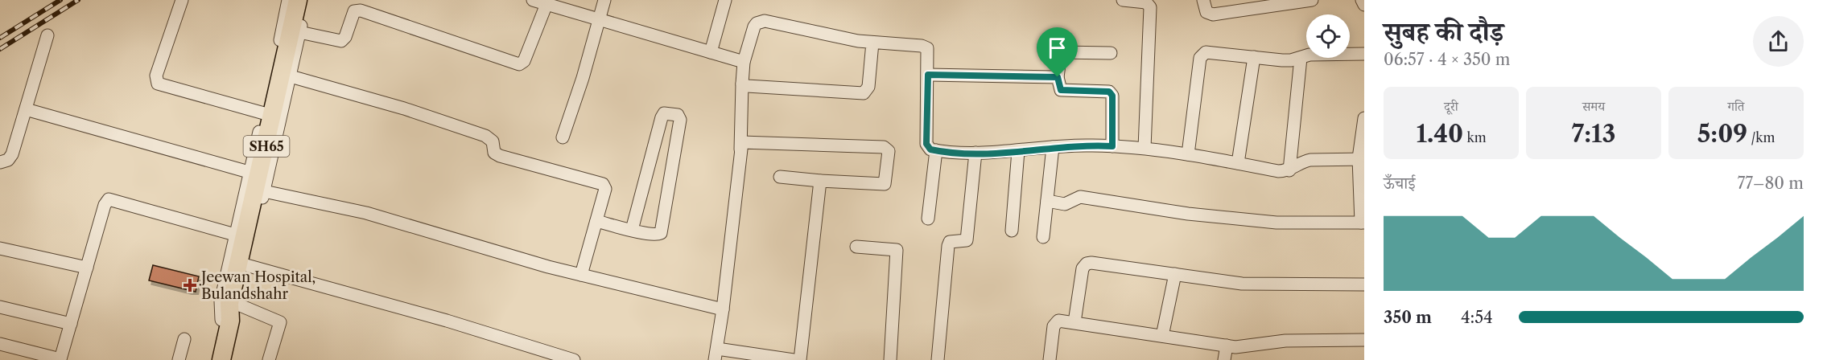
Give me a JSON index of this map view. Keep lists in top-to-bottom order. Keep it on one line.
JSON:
{"streets":{"main road":["SH65"]},"places":{"health":["Jeewan Hospital, Bulandshahr"]},"page":{"heading":["सुबह की दौड़","06:57 · 4 × 350 m"],"stats":[["दूरी","1.40 km"],["समय","7:13"],["गति","5:09 /km"]],"chart":["ऊँचाई","77–80 m"],"list":[{"name":"350 m","note":"4:54"}]}}
